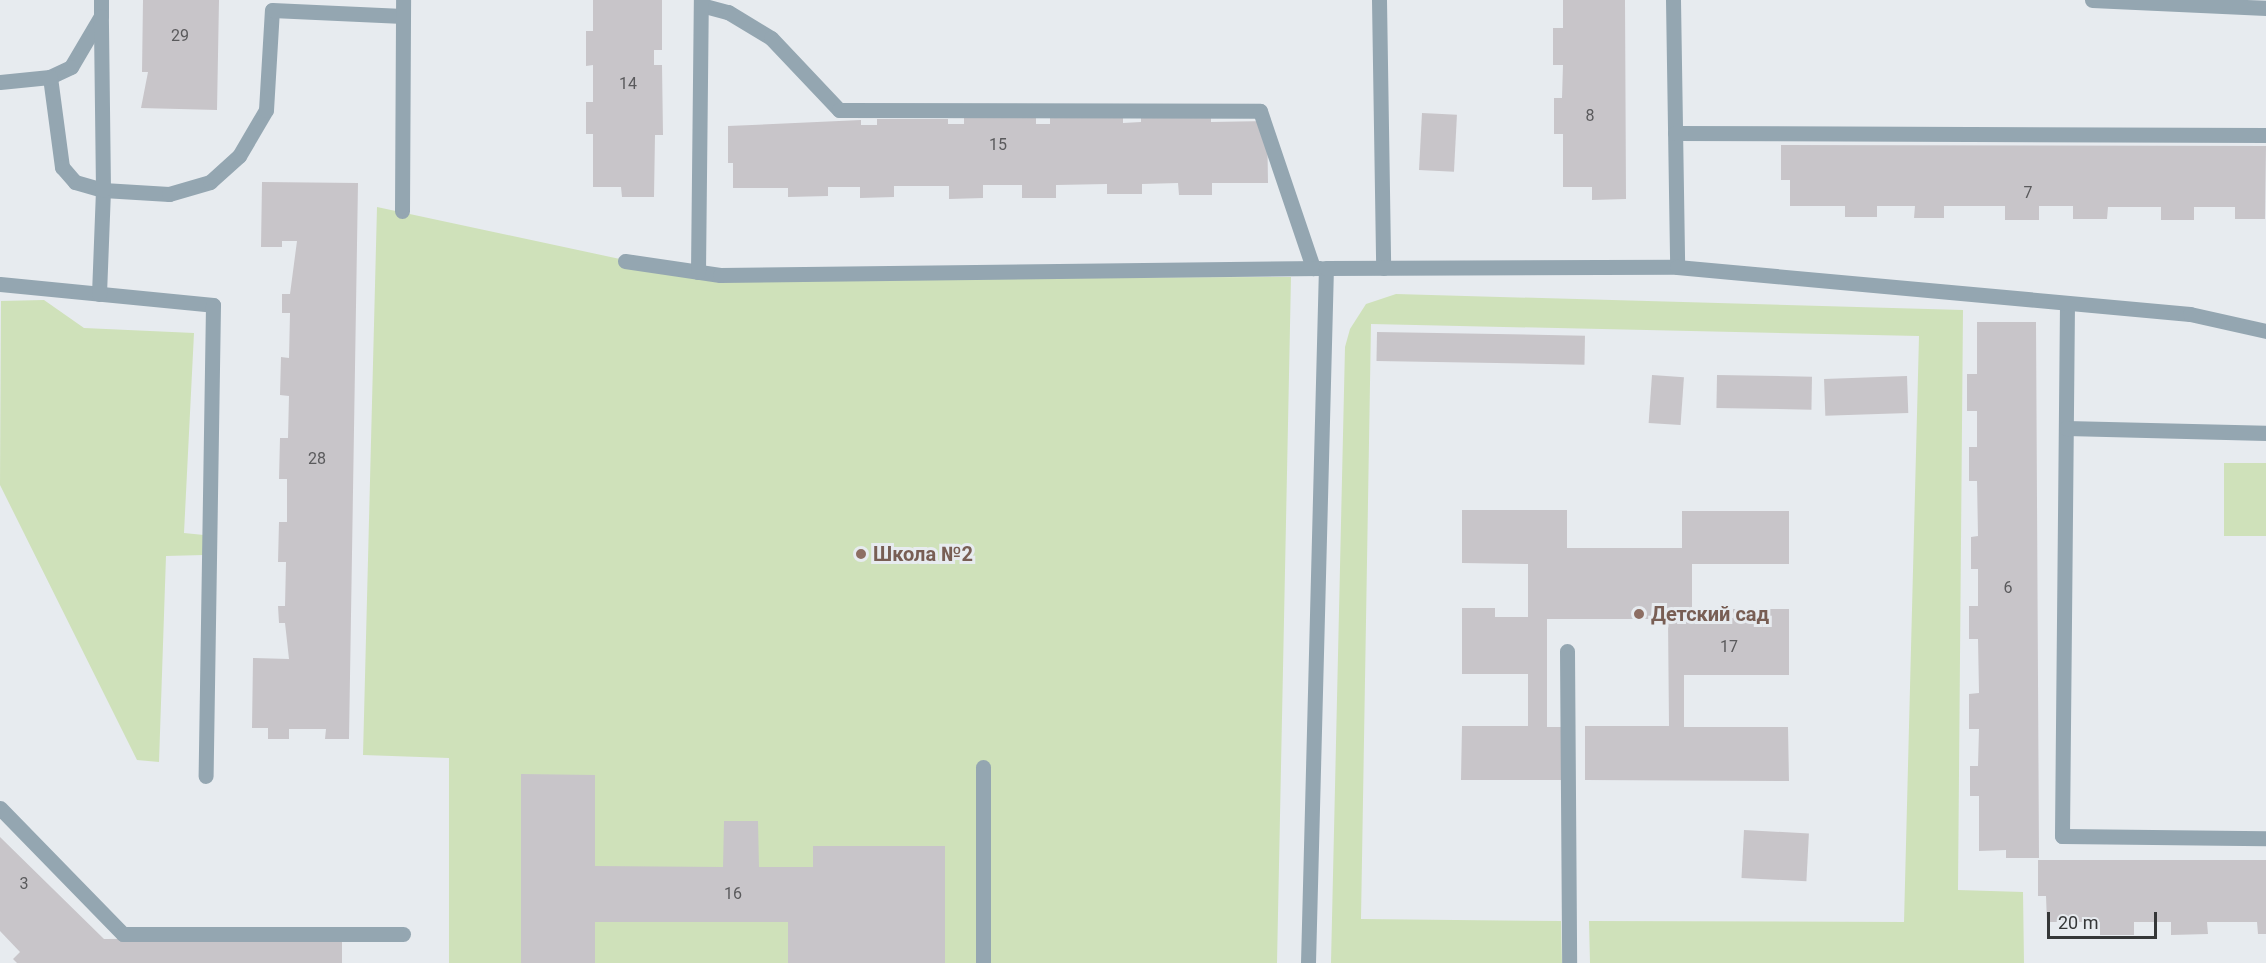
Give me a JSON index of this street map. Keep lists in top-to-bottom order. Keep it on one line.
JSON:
{"places":["Школа №2","Детский сад"],"house_numbers":["29","14","8","15","7","28","6","17","3","16"],"scale_bar":"20 m"}
